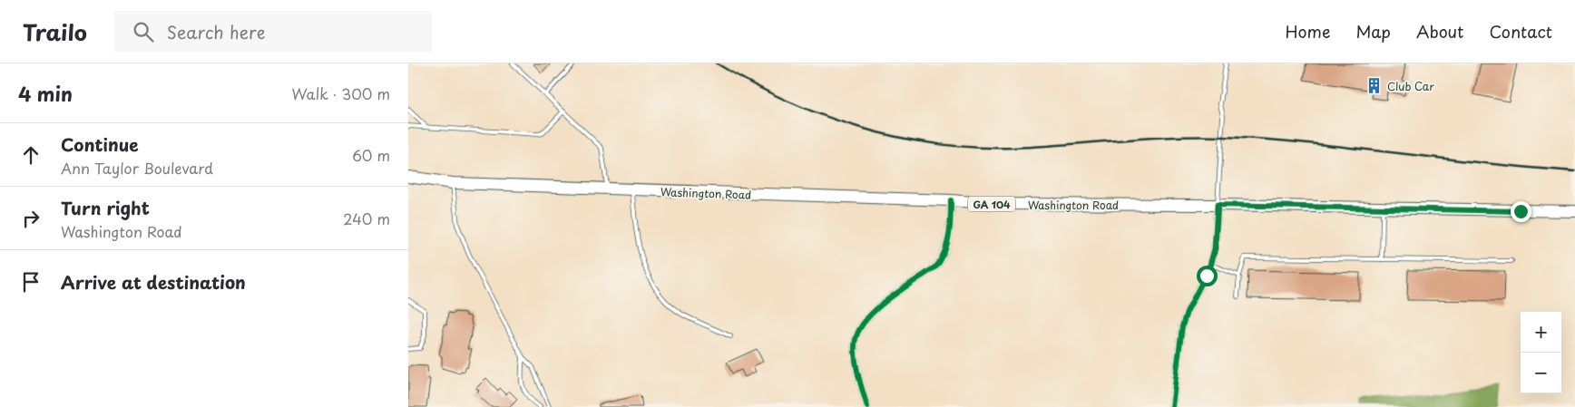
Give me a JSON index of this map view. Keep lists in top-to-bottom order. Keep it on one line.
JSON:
{"streets":{"main road":["Washington Road","GA 104"]},"places":{"building":["Club Car"]},"page":{"header":"Trailo","search":"Search here","nav":["Home","Map","About","Contact"],"heading":["4 min","Walk · 300 m"],"list":[["Continue","Ann Taylor Boulevard","60 m"],["Turn right","Washington Road","240 m"],"Arrive at destination"],"map_buttons":["+","−"]}}
